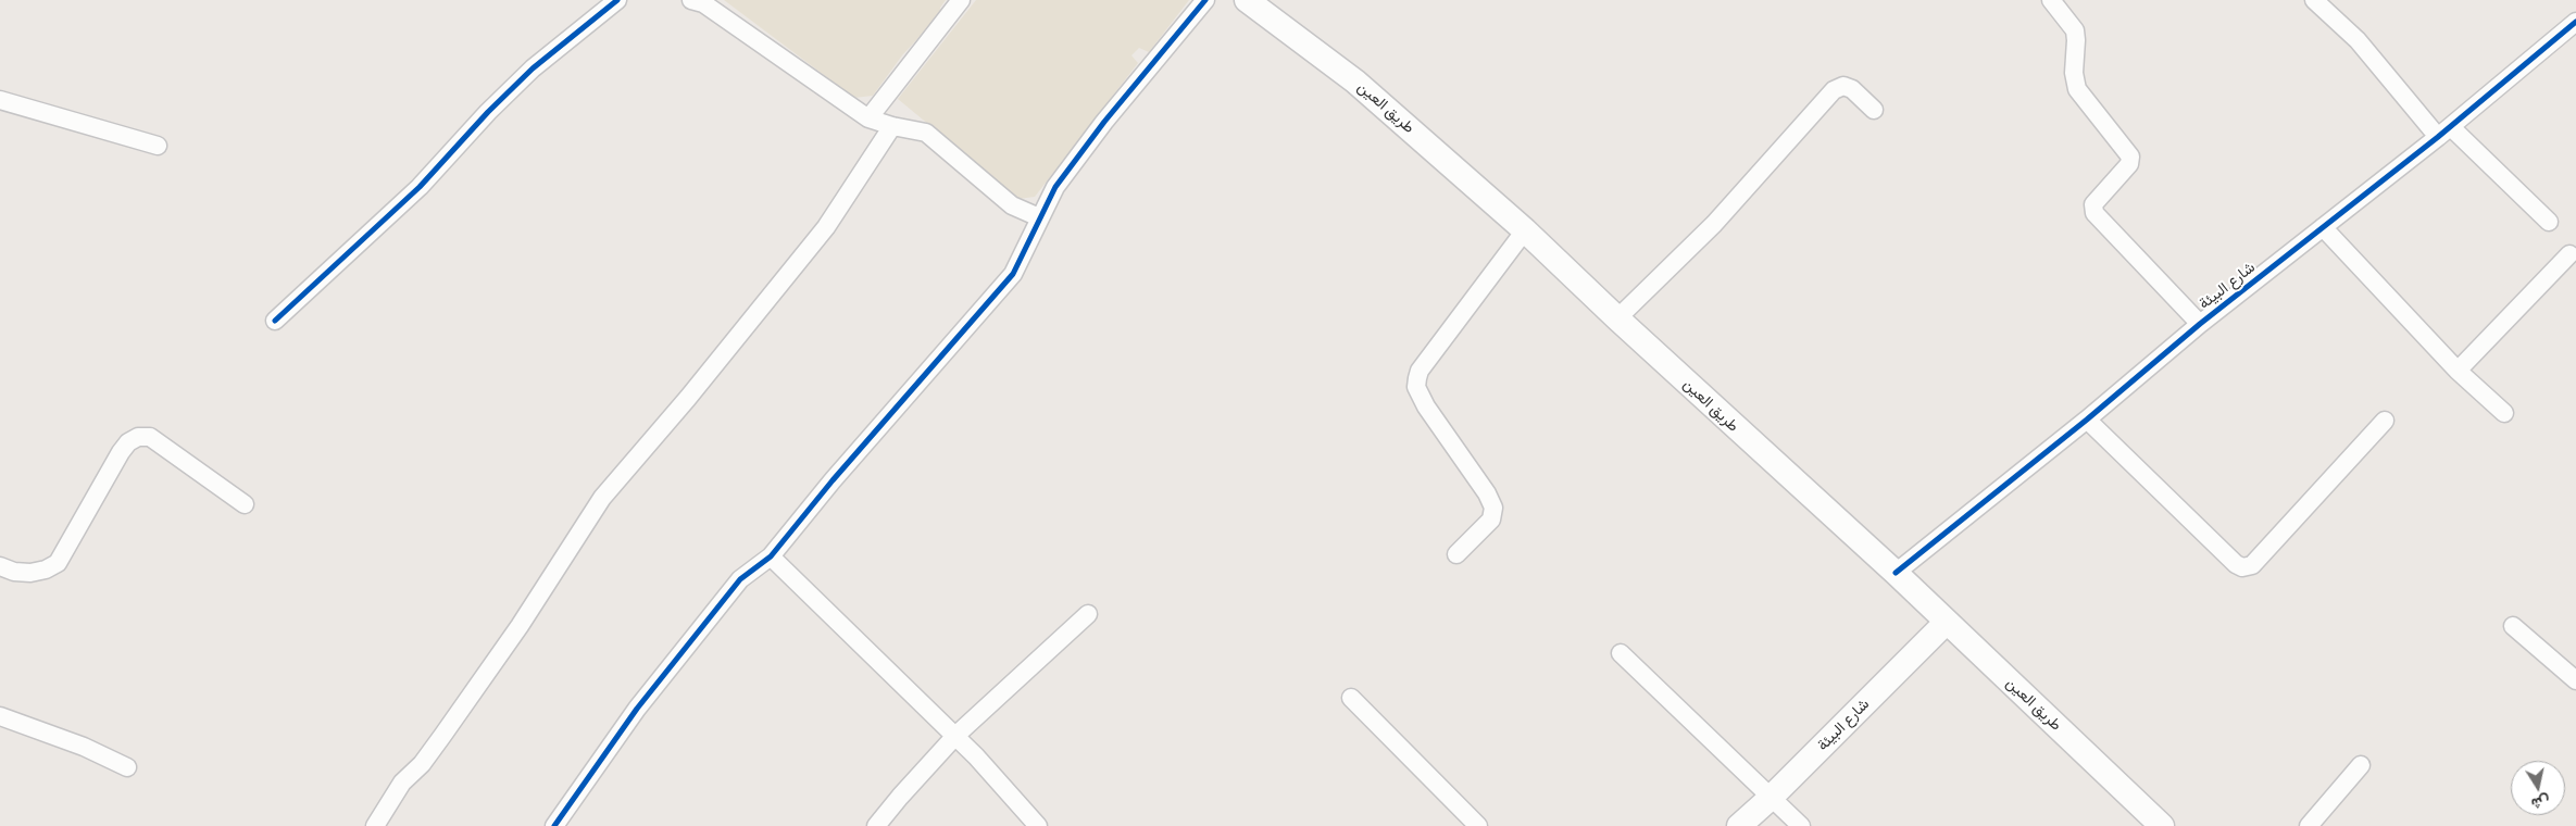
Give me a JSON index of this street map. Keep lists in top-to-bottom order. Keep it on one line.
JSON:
{"streets":{"main road":["طريق العين","شارع البيئة"]},"crossings":[["طريق العين","شارع البيئة"]],"north":"bottom"}
